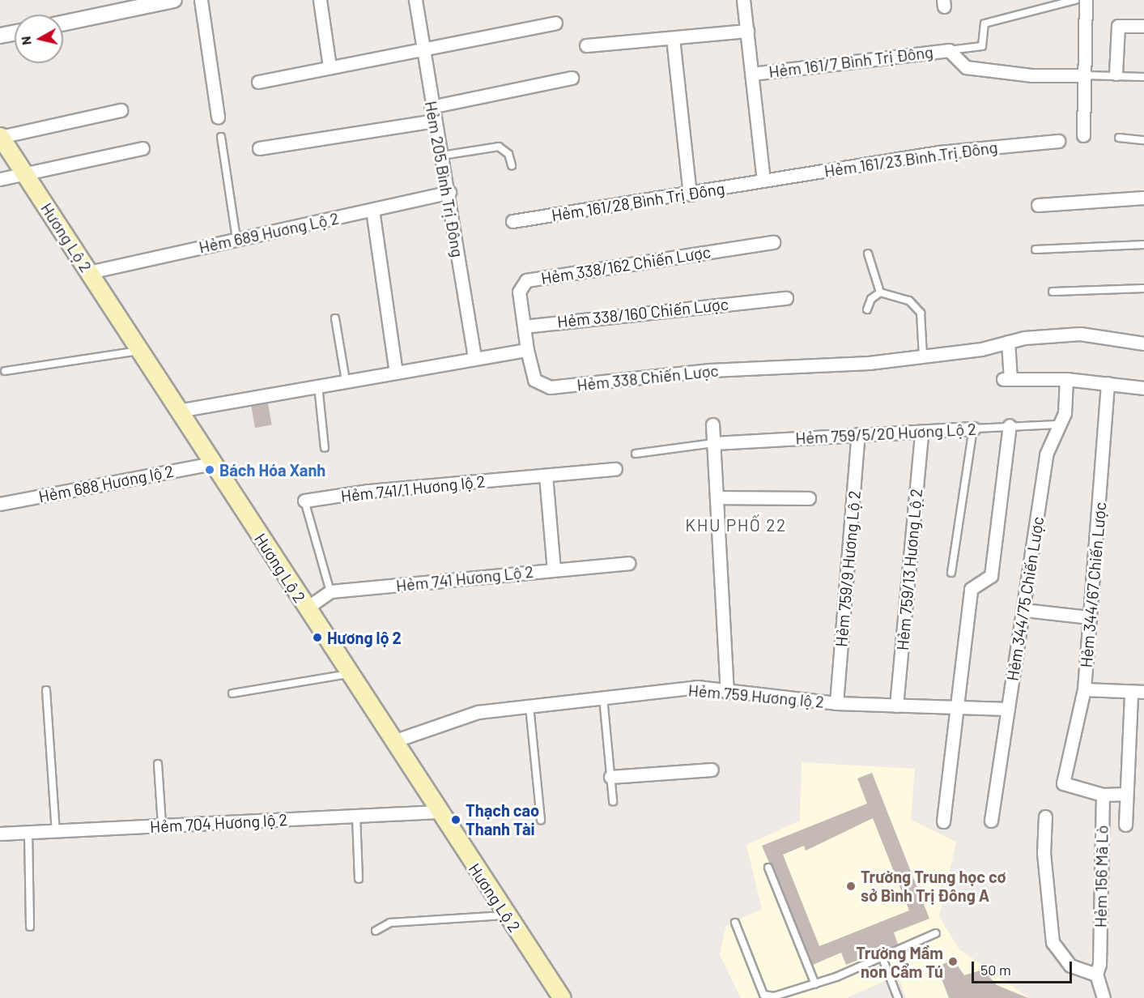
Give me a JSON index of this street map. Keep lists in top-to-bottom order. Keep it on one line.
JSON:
{"streets":{"main road":["Hương Lộ 2"],"street":["Hẻm 161/7 Bình Trị Đông","Hẻm 161/23 Bình Trị Đông","Hẻm 205 Bình Trị Đông","Hẻm 161/28 Bình Trị Đông","Hẻm 689 Hương Lộ 2","Hẻm 338/162 Chiến Lược","Hẻm 338/160 Chiến Lược","Hẻm 338 Chiến Lược","Hẻm 759/5/20 Hương Lộ 2","Hẻm 688 Hương lộ 2","Hẻm 741/1 Hương lộ 2","Hẻm 759/9 Hương Lộ 2","Hẻm 759/13 Hương Lộ 2","Hẻm 741 Hương Lộ 2","Hẻm 344/67 Chiến Lược","Hẻm 344/75 Chiến Lược","Hẻm 759 Hương lộ 2","Hẻm 704 Hương lộ 2","Hẻm 156 Mã Lò"]},"crossings":[["Hẻm 161/23 Bình Trị Đông","Hẻm 161/28 Bình Trị Đông"],["Hẻm 205 Bình Trị Đông","Hẻm 689 Hương Lộ 2"],["Hẻm 689 Hương Lộ 2","Hương Lộ 2"],["Hương Lộ 2","Hẻm 688 Hương lộ 2"],["Hương Lộ 2","Hẻm 741 Hương Lộ 2"],["Hương Lộ 2","Hẻm 759 Hương lộ 2"],["Hương Lộ 2","Hẻm 704 Hương lộ 2"],["Hẻm 338/162 Chiến Lược","Hẻm 338/160 Chiến Lược"],["Hẻm 759/5/20 Hương Lộ 2","Hẻm 759/9 Hương Lộ 2"],["Hẻm 759/5/20 Hương Lộ 2","Hẻm 759/13 Hương Lộ 2"],["Hẻm 759/5/20 Hương Lộ 2","Hẻm 344/75 Chiến Lược"],["Hẻm 741/1 Hương lộ 2","Hẻm 741 Hương Lộ 2"],["Hẻm 759/9 Hương Lộ 2","Hẻm 759 Hương lộ 2"],["Hẻm 759/13 Hương Lộ 2","Hẻm 759 Hương lộ 2"],["Hẻm 344/67 Chiến Lược","Hẻm 156 Mã Lò"],["Hẻm 344/75 Chiến Lược","Hẻm 759 Hương lộ 2"]],"districts":["KHU PHỐ 22"],"places":["Bách Hóa Xanh","Hương lộ 2","Thạch cao Thanh Tài","Trường Trung học cơ sở Bình Trị Đông A","Trường Mầm non Cẩm Tú"],"scale_bar":"50 m","north":"left"}
